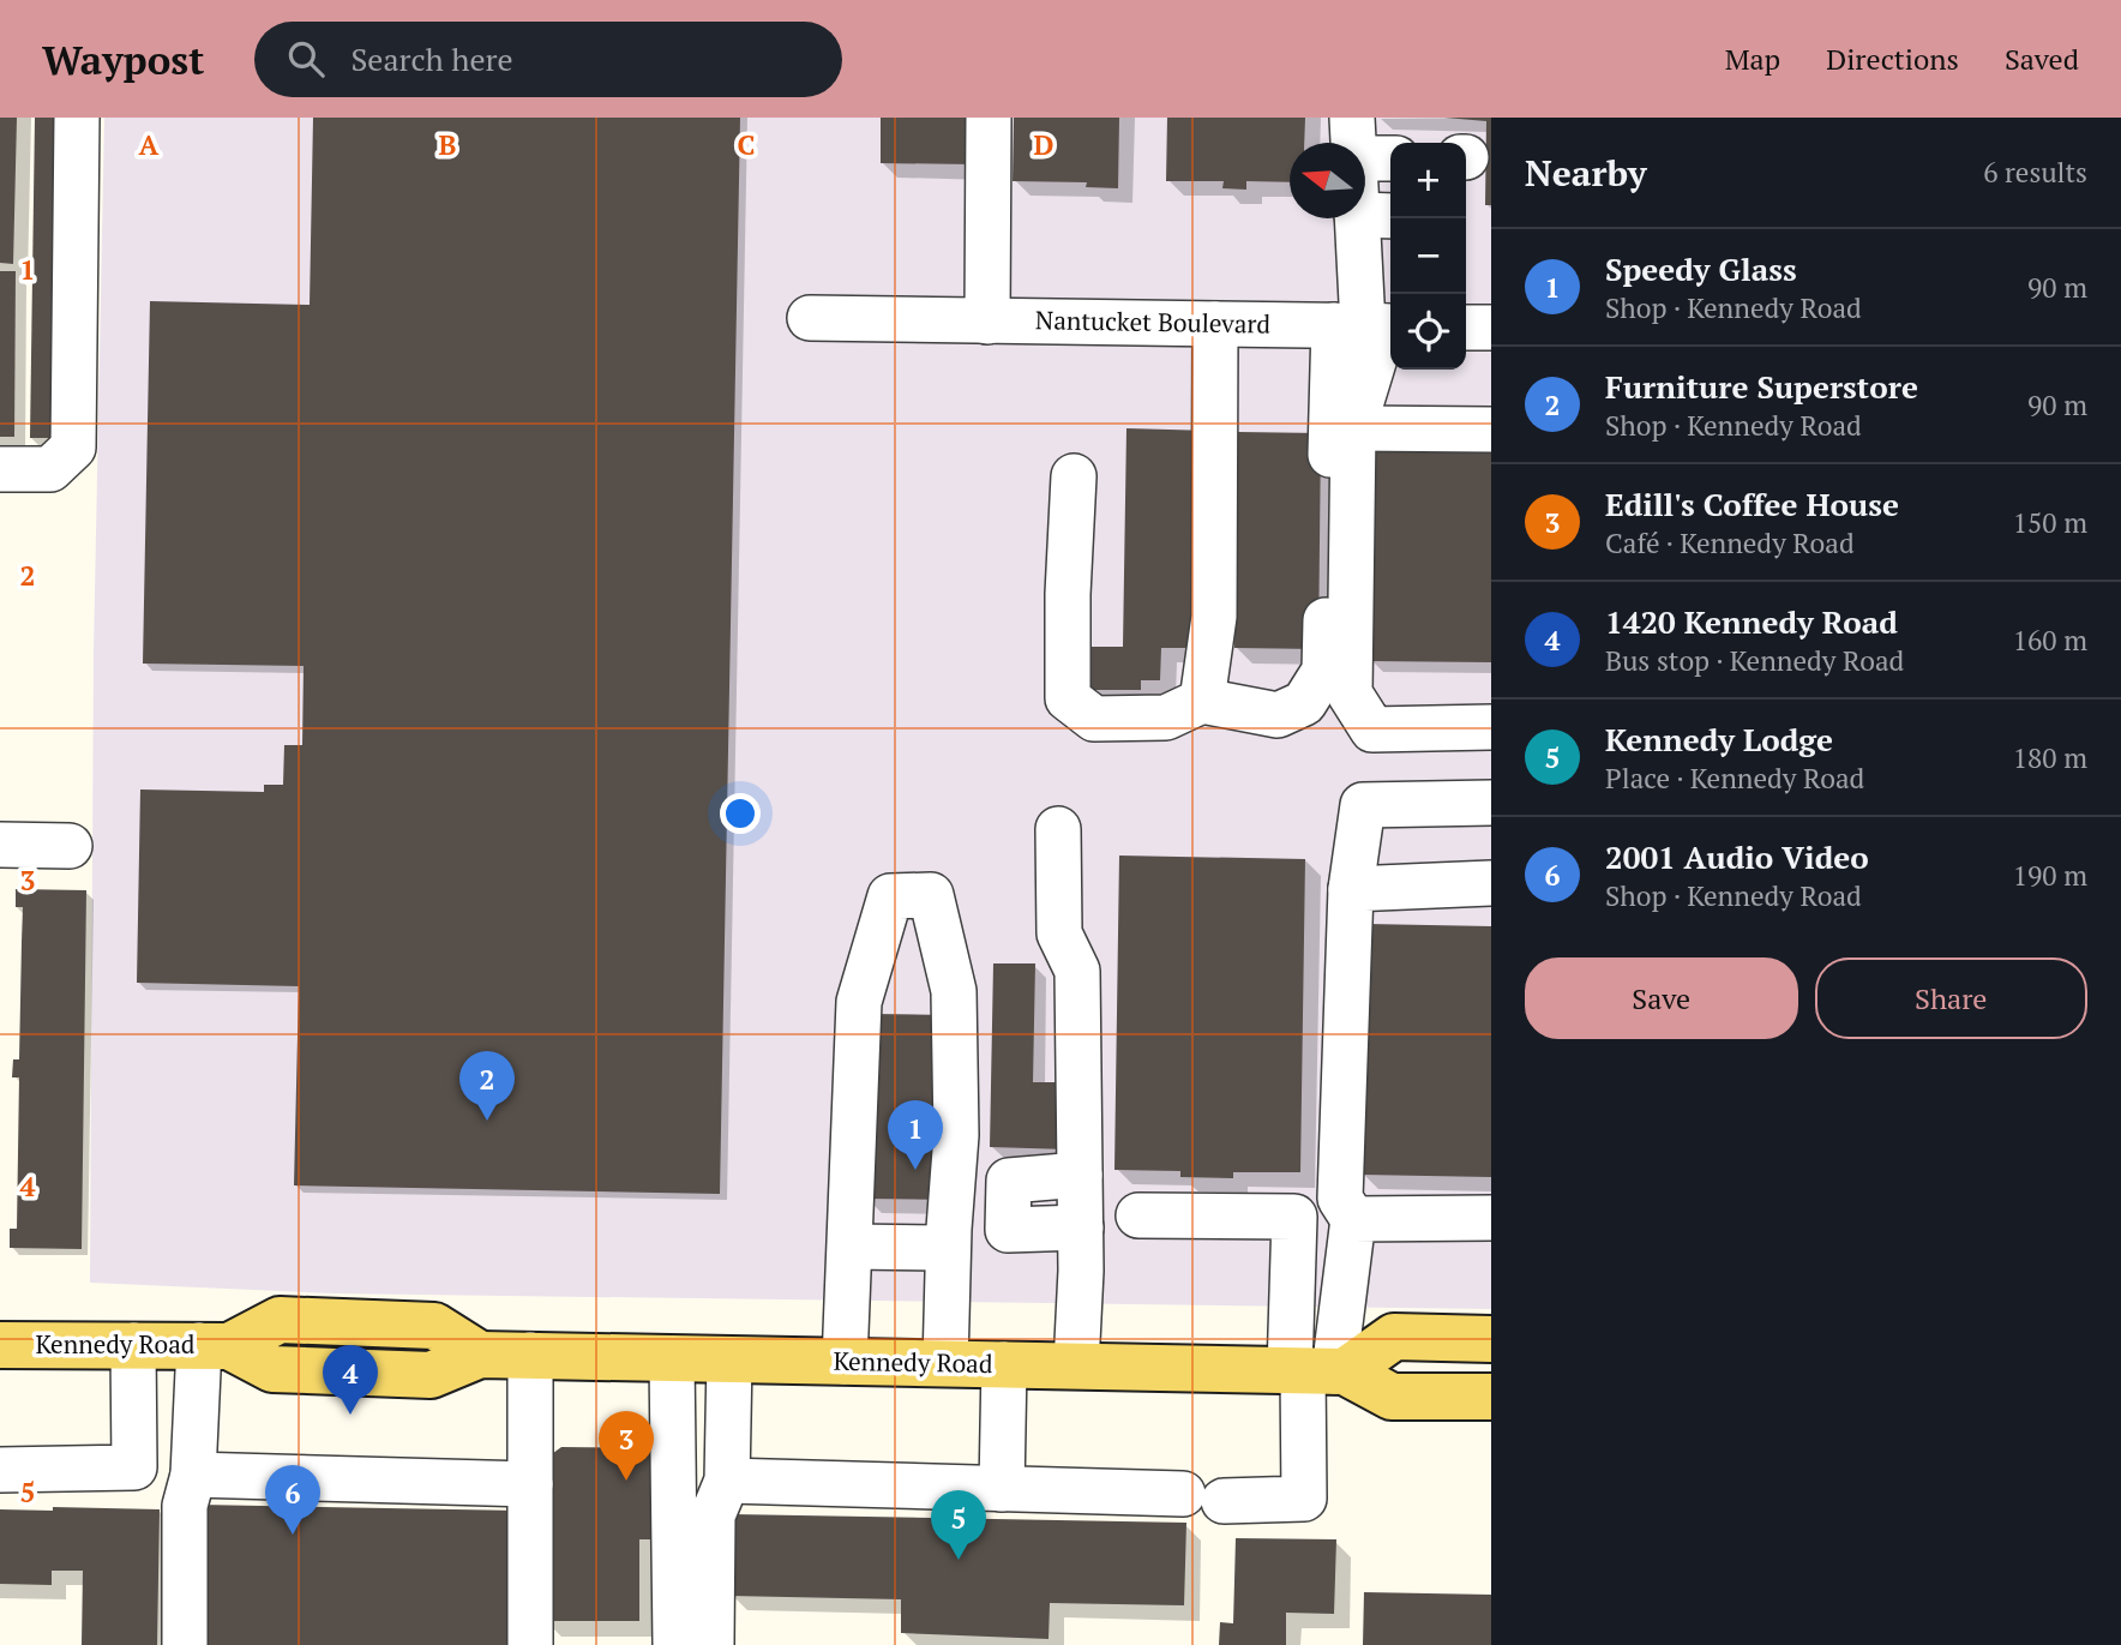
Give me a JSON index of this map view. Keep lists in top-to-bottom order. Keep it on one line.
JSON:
{"streets":{"main road":["Kennedy Road"],"street":["Nantucket Boulevard"]},"north":"left","page":{"header":"Waypost","search":"Search here","nav":["Map","Directions","Saved"],"heading":["Nearby","6 results"],"map_buttons":["+","−"],"list":[{"mark":"1","name":"Speedy Glass","note":"Shop · Kennedy Road","value":"90 m"},{"mark":"2","name":"Furniture Superstore","note":"Shop · Kennedy Road","value":"90 m"},{"mark":"3","name":"Edill's Coffee House","note":"Café · Kennedy Road","value":"150 m"},{"mark":"4","name":"1420 Kennedy Road","note":"Bus stop · Kennedy Road","value":"160 m"},{"mark":"5","name":"Kennedy Lodge","note":"Place · Kennedy Road","value":"180 m"},{"mark":"6","name":"2001 Audio Video","note":"Shop · Kennedy Road","value":"190 m"}],"buttons":["Save","Share"],"pins":["2","1","4","3","6","5"]},"grid":{"columns":["A","B","C","D"],"rows":["1","2","3","4","5"]}}
